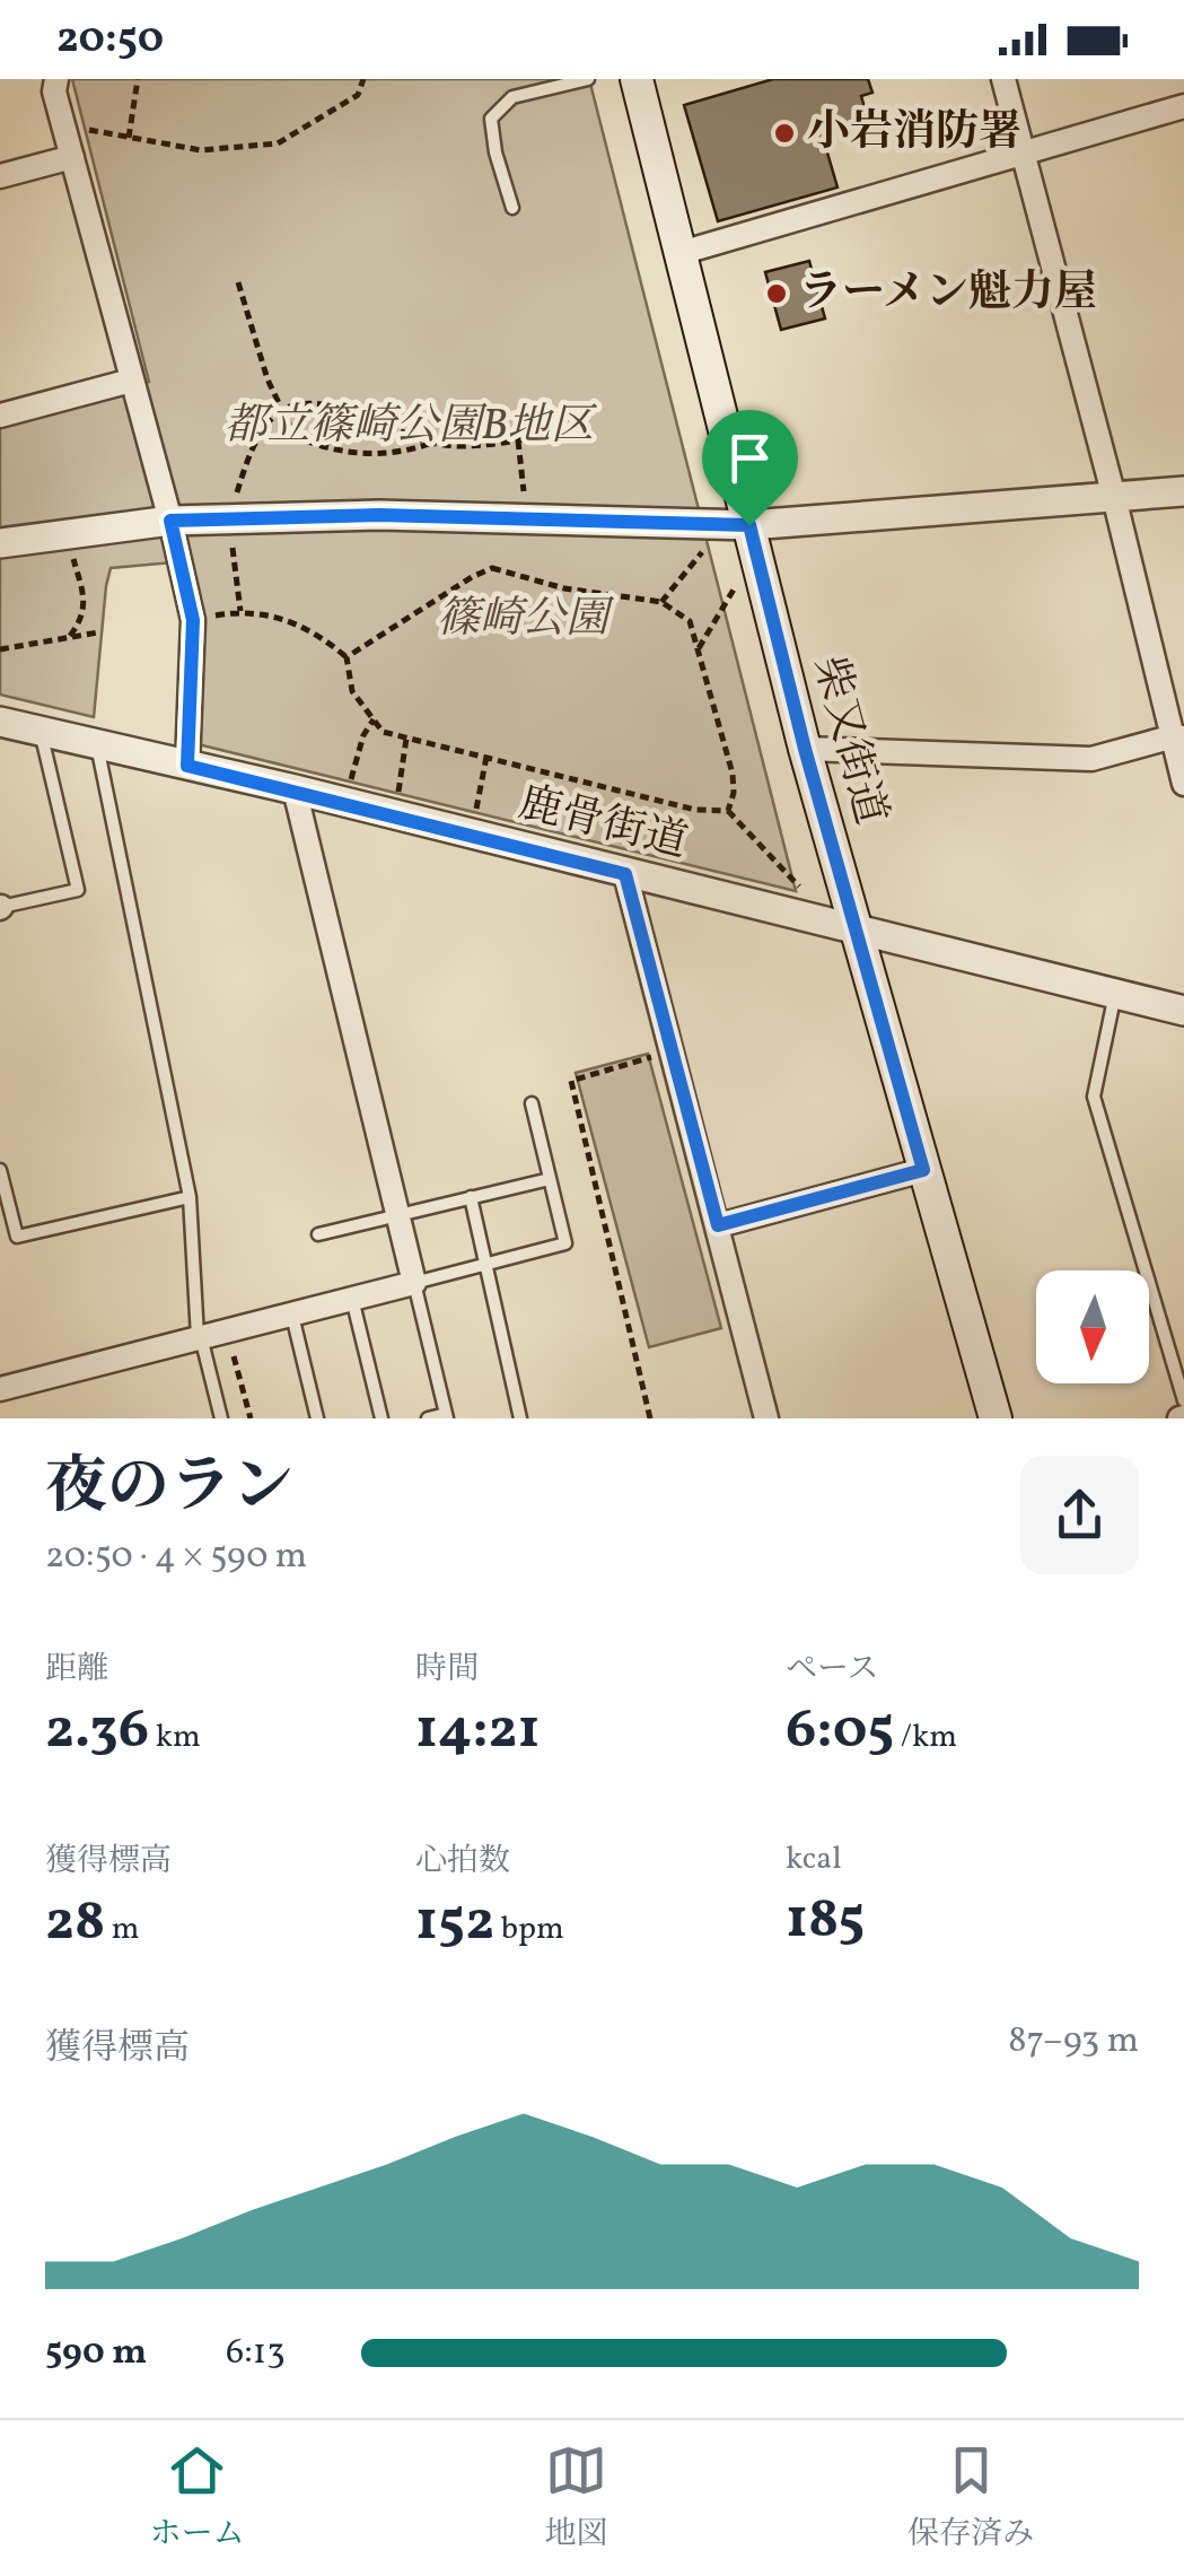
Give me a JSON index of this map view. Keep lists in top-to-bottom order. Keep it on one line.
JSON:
{"streets":{"main road":["柴又街道"],"street":["鹿骨街道"]},"crossings":[["柴又街道","鹿骨街道"]],"parks":["都立篠崎公園B地区","篠崎公園"],"places":["小岩消防署","ラーメン魁力屋"],"north":"bottom","page":{"status":"20:50","heading":["夜のラン","20:50 · 4 × 590 m"],"stats":[["距離","2.36 km"],["時間","14:21"],["ペース","6:05 /km"],["獲得標高","28 m"],["心拍数","152 bpm"],["kcal","185"]],"chart":["獲得標高","87–93 m"],"list":[{"name":"590 m","note":"6:13"}],"tabs":["ホーム","地図","保存済み"]}}
